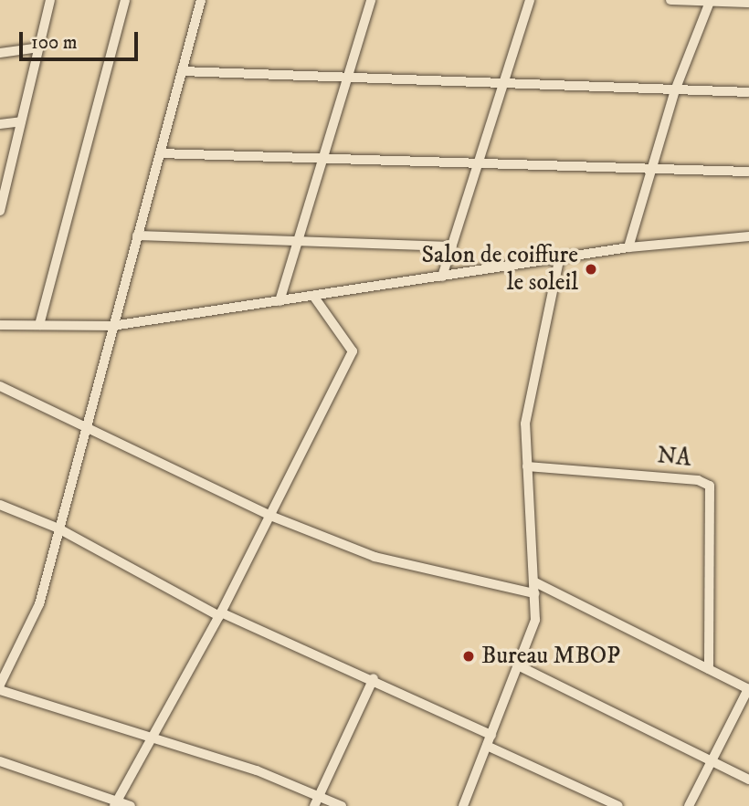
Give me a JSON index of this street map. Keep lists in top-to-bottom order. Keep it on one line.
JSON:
{"streets":{"street":["NA"]},"places":["Salon de coiffure le soleil","Bureau MBOP"],"scale_bar":"100 m"}
